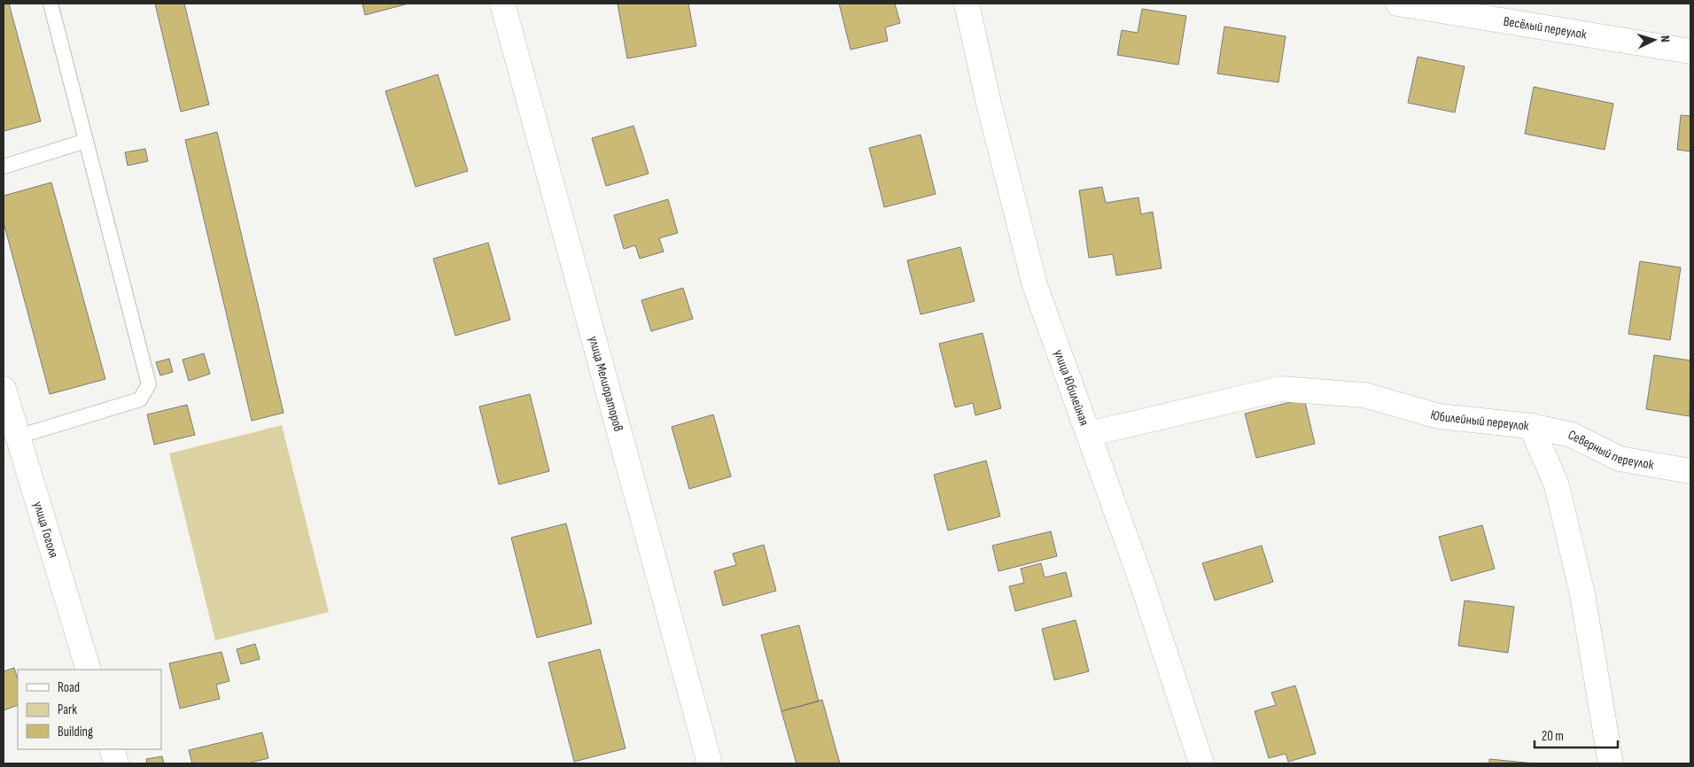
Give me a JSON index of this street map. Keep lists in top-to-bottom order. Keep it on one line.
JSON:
{"streets":{"street":["Весёлый переулок","улица Мелиораторов","улица Юбилейная","Юбилейный переулок","Северный переулок","улица Гоголя"]},"crossings":[["улица Юбилейная","Юбилейный переулок"],["Юбилейный переулок","Северный переулок"]],"legend":["Road","Park","Building"],"scale_bar":"20 m","north":"right"}
